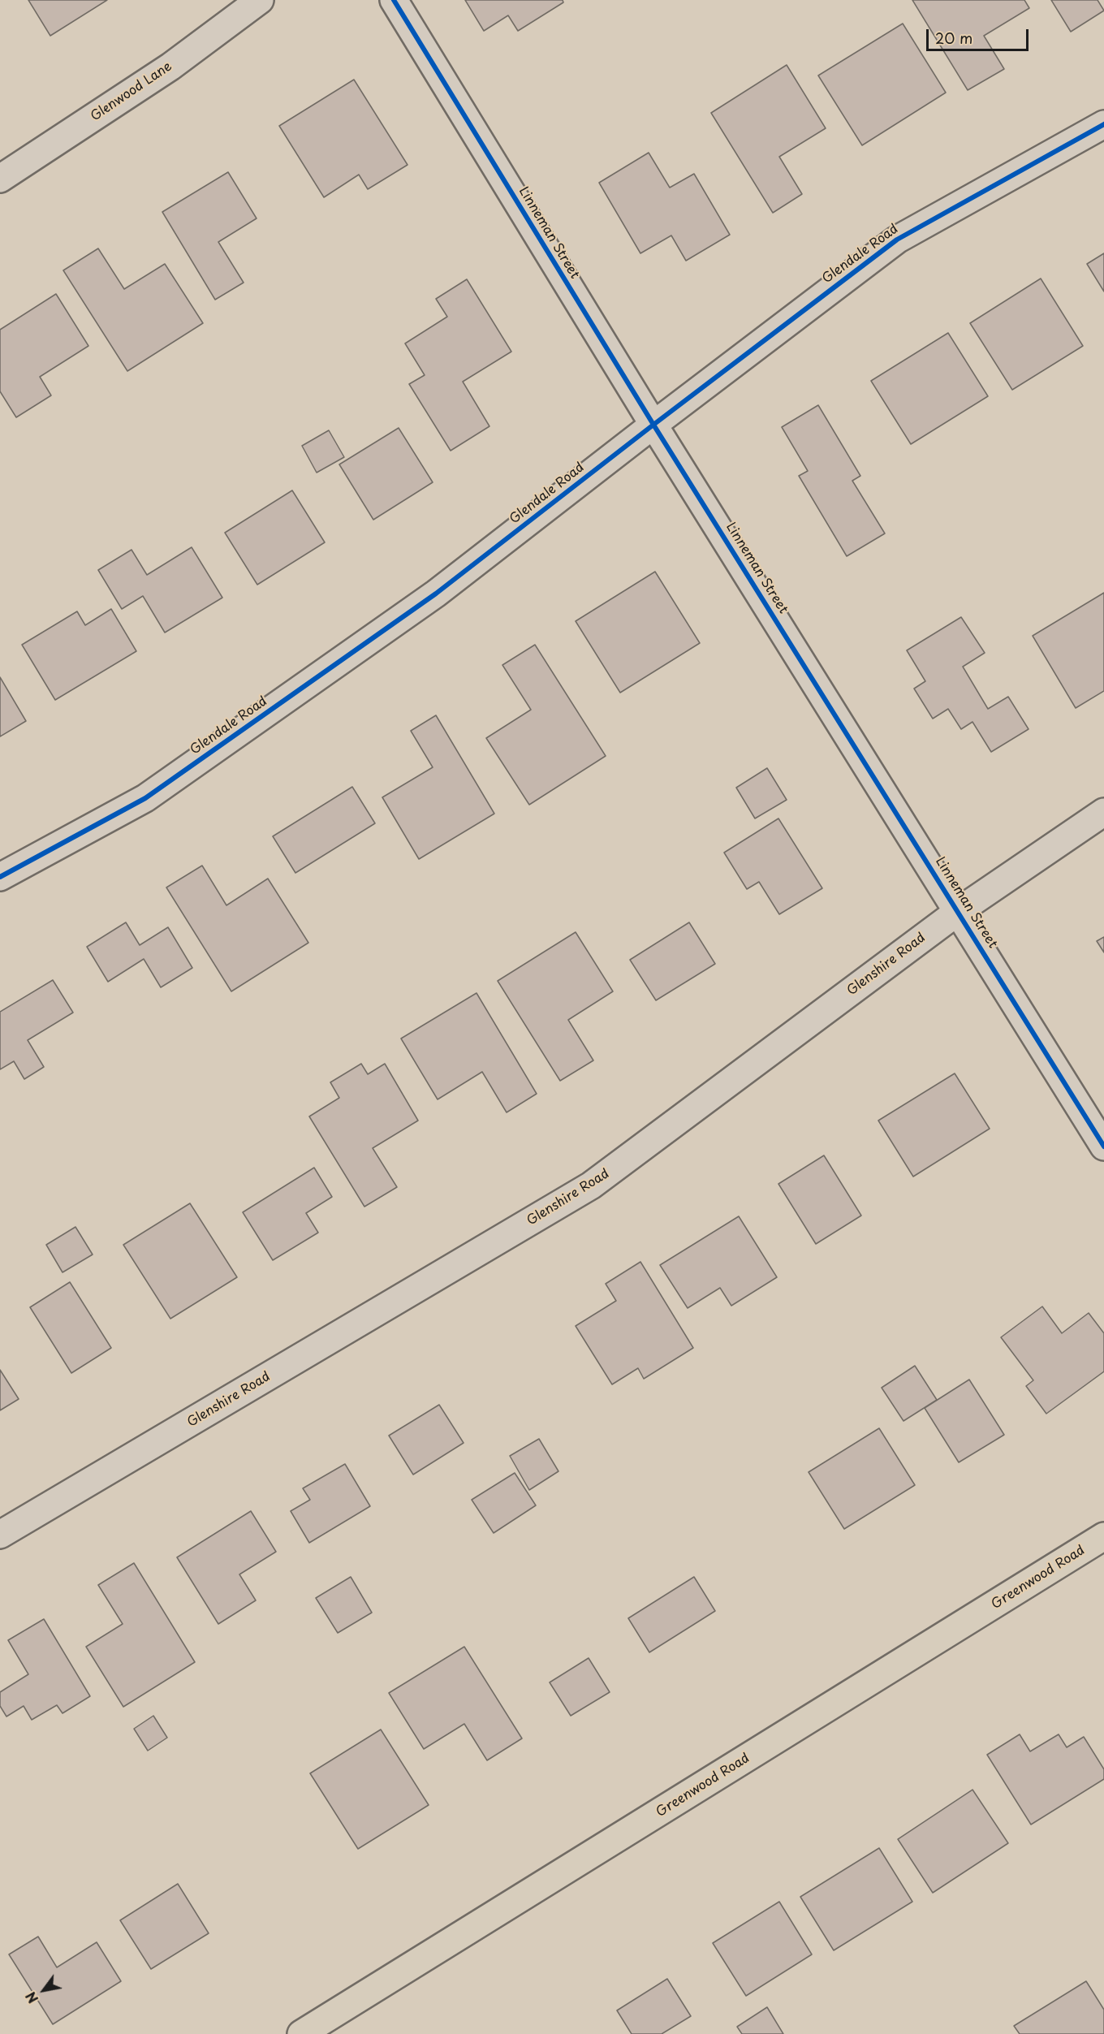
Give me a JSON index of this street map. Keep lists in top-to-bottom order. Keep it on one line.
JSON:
{"streets":{"main road":["Greenwood Road"],"street":["Glenwood Lane","Linneman Street","Glendale Road","Glenshire Road"]},"crossings":[["Linneman Street","Glendale Road"],["Linneman Street","Glenshire Road"]],"scale_bar":"20 m","north":"bottom left"}
